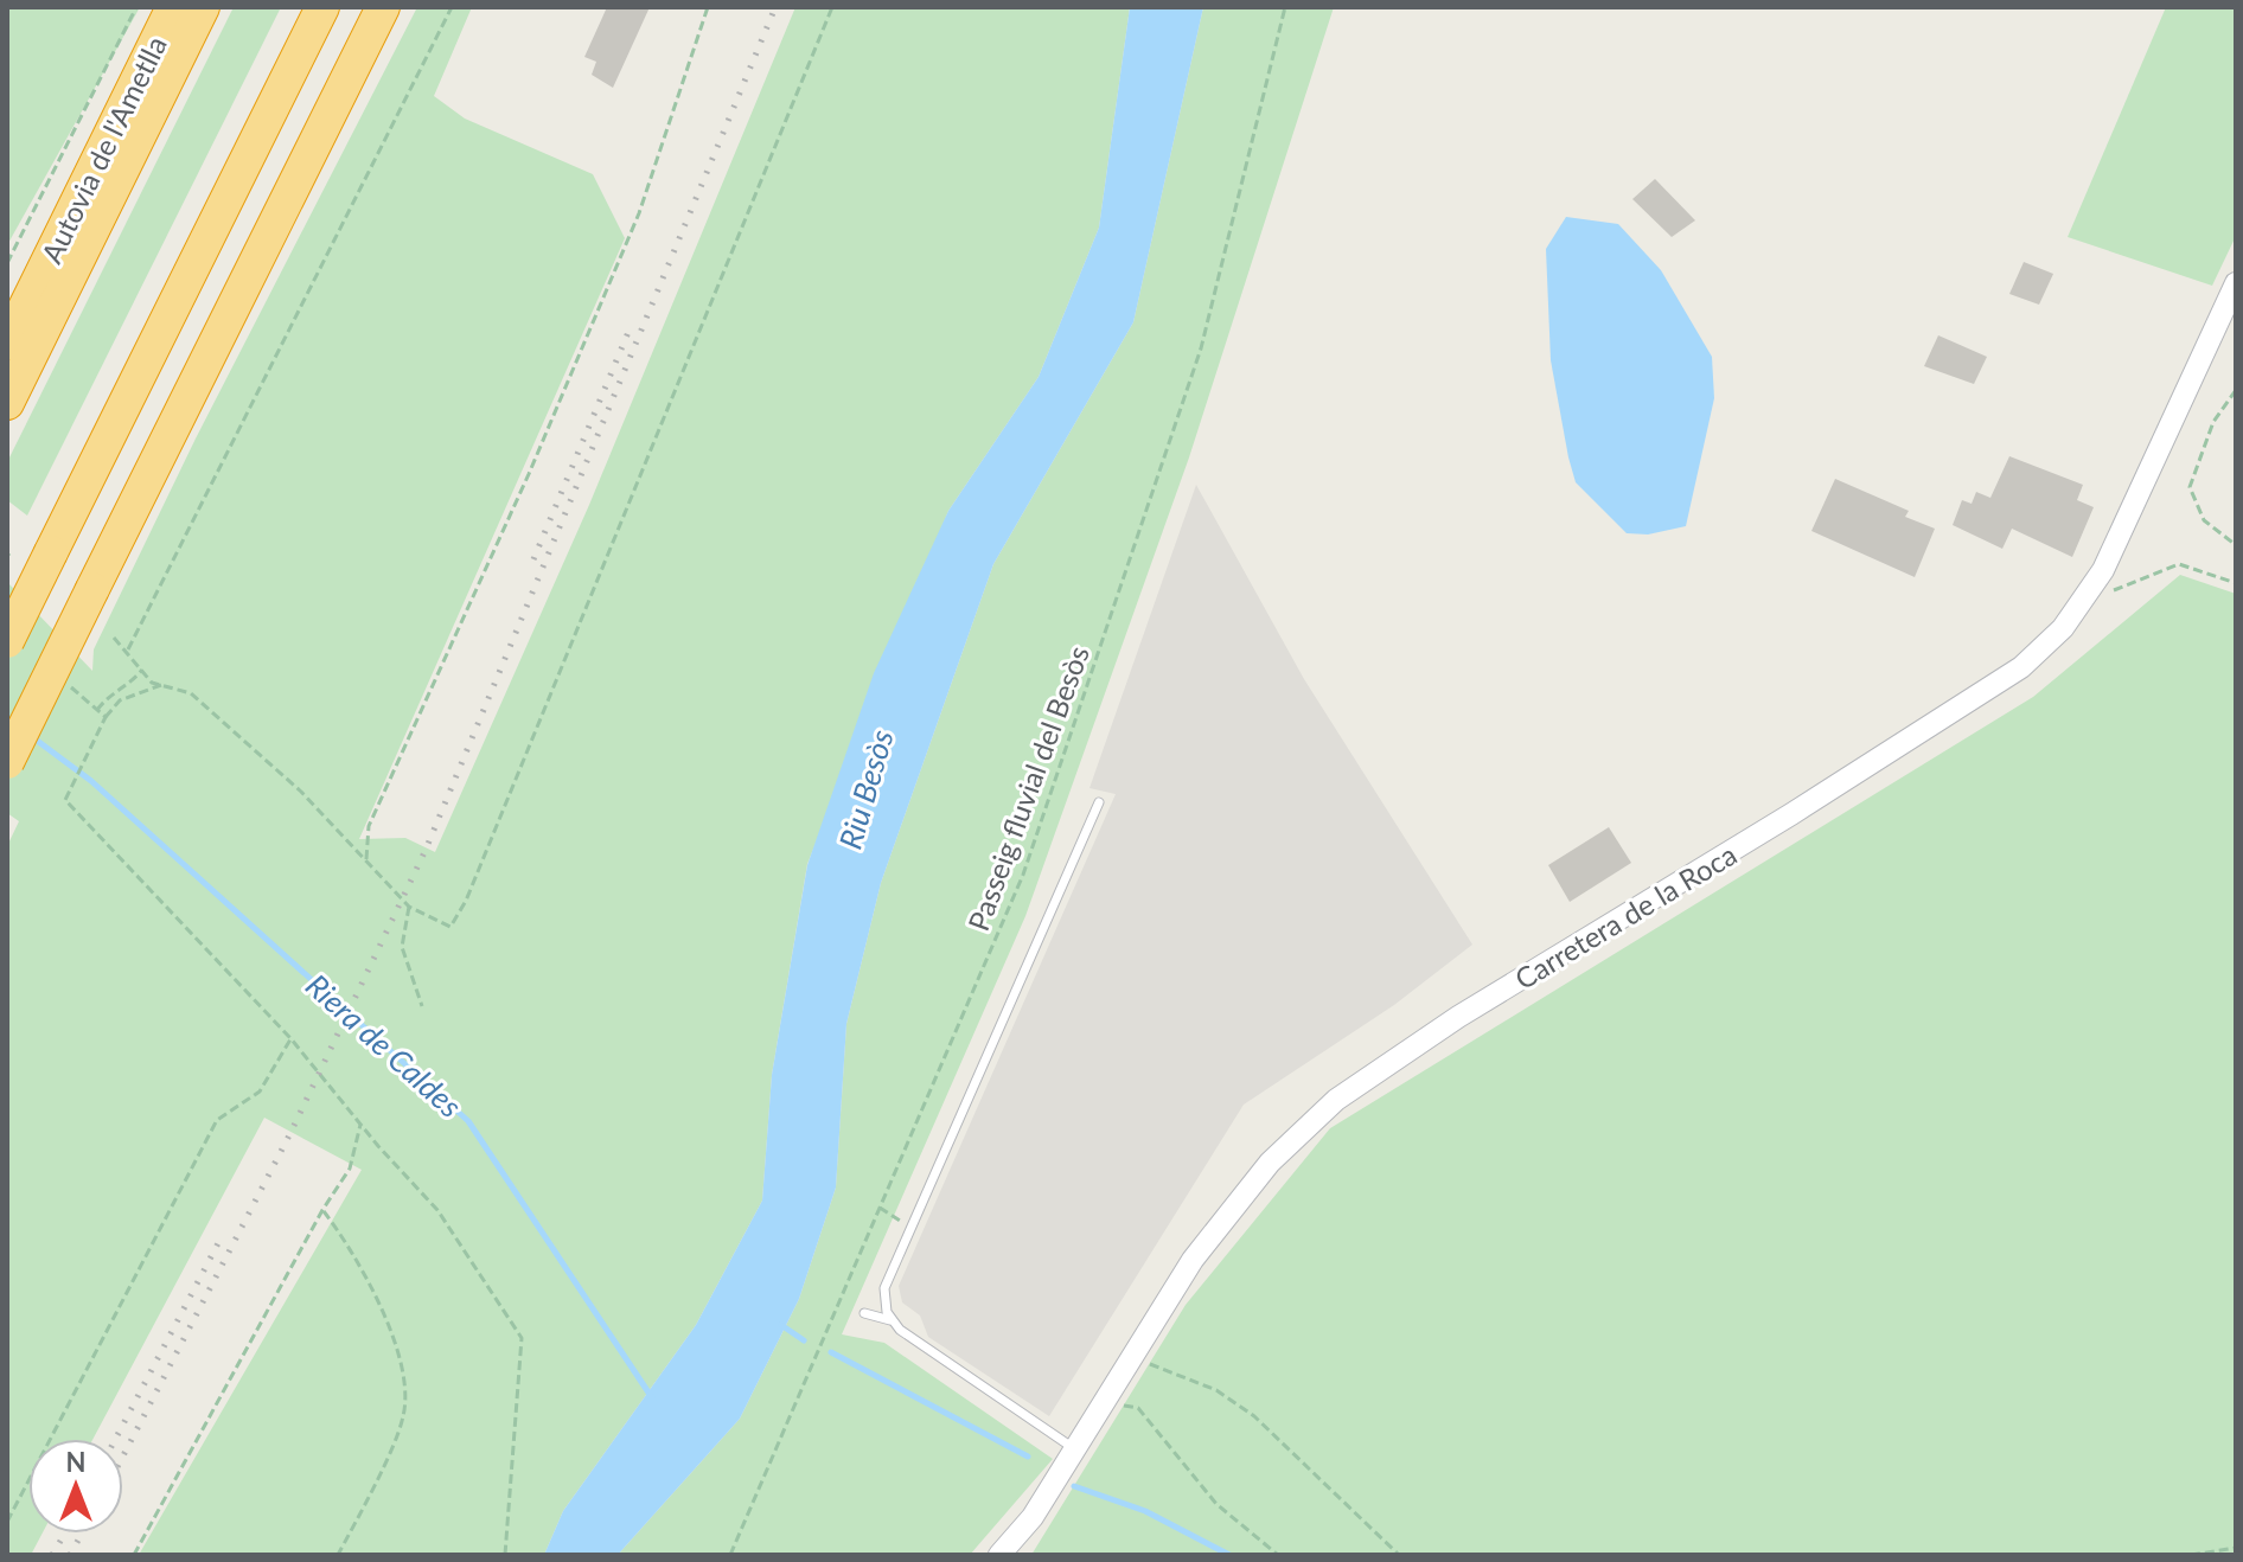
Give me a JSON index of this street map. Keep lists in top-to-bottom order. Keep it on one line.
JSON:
{"streets":{"highway":["Autovia de l'Ametlla"],"street":["Carretera de la Roca"],"path":["Passeig fluvial del Besòs"]},"water":["Riu Besòs","Riera de Caldes"],"north":"top"}
